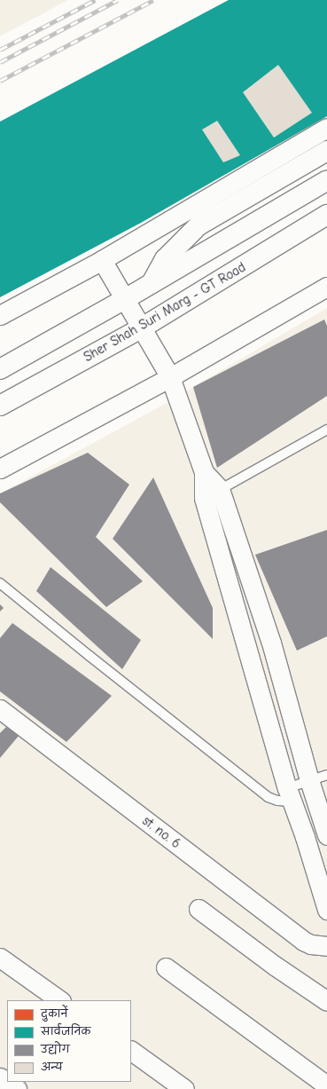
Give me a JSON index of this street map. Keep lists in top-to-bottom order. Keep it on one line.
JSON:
{"streets":{"main road":["Sher Shah Suri Marg - GT Road"],"street":["st. no. 6"]},"legend":["दुकानें","सार्वजनिक","उद्योग","अन्य"]}
